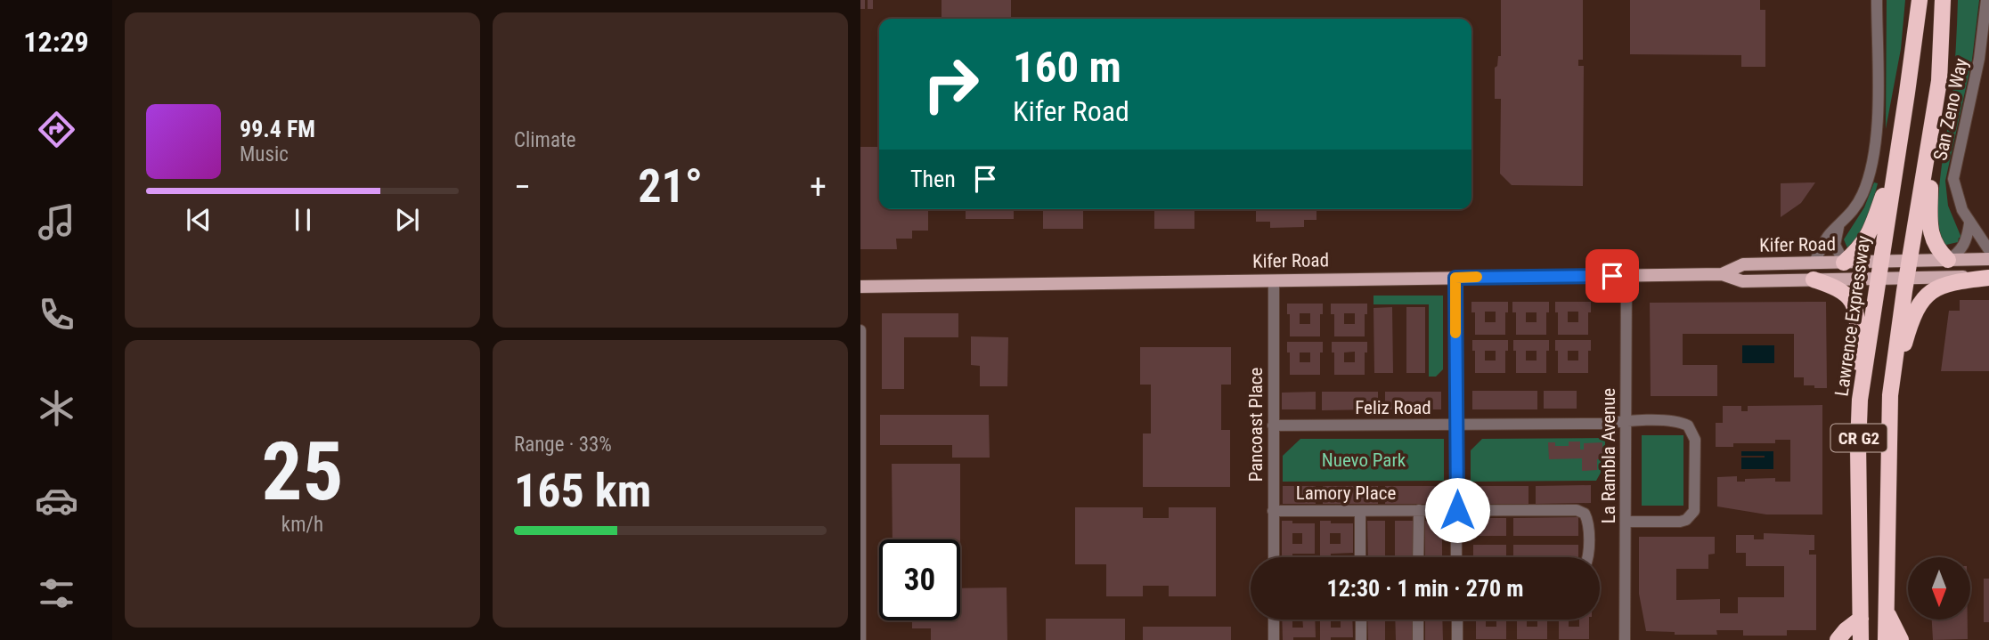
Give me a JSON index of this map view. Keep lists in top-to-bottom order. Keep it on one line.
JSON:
{"streets":{"highway":["Lawrence Expressway","CR G2"],"main road":["Kifer Road"],"street":["San Zeno Way","Feliz Road","Pancoast Place","La Rambla Avenue","Lamory Place"]},"crossings":[["Kifer Road","Lawrence Expressway"],["Kifer Road","Pancoast Place"],["Kifer Road","CR G2"],["Kifer Road","La Rambla Avenue"],["Feliz Road","Pancoast Place"],["Feliz Road","La Rambla Avenue"],["Pancoast Place","Lamory Place"]],"parks":["Nuevo Park"],"north":"bottom","page":{"tabs":"12:29","tile":["Climate",["25","km/h"],["Range · 33%","165 km"]],"turn":["160 m","Kifer Road"],"song":["99.4 FM","Music"],"then":"Then","heat":["−","21°","+"],"limit":"30","trip":"12:30 · 1 min · 270 m"}}
